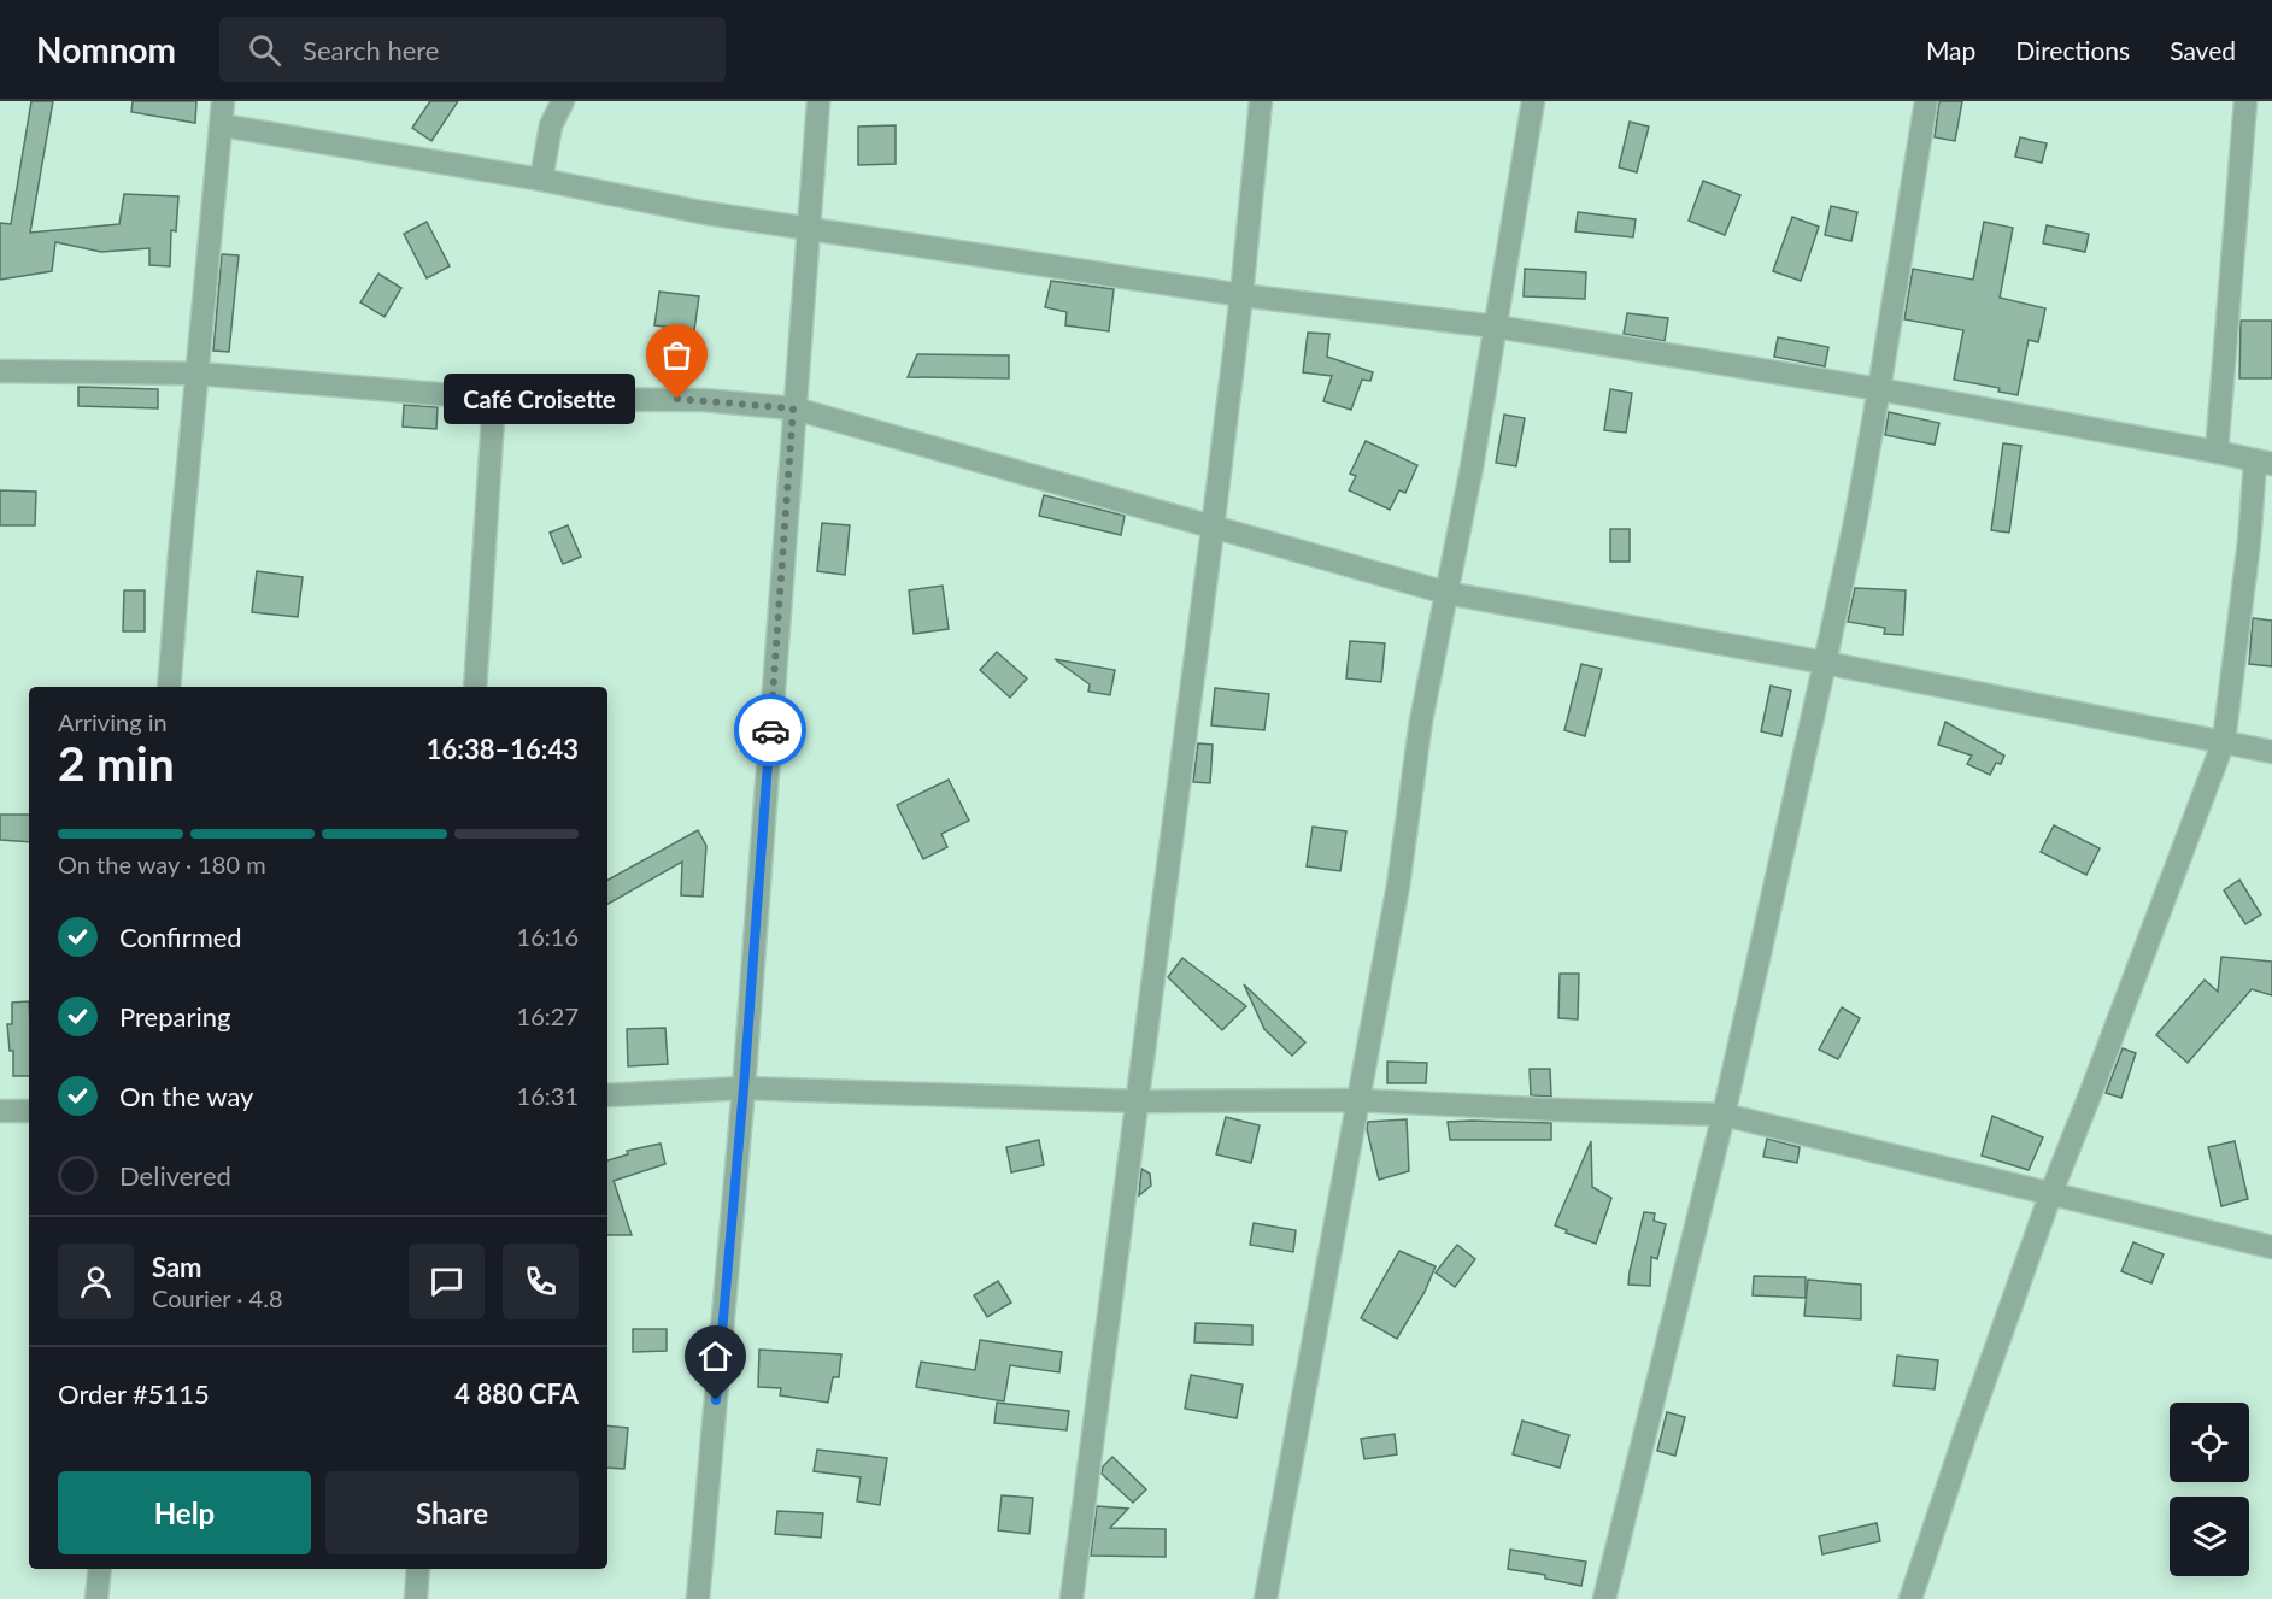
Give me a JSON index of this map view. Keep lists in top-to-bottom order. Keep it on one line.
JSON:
{"places":["Café Croisette"],"page":{"header":"Nomnom","search":"Search here","nav":["Map","Directions","Saved"],"bubble":"Café Croisette","heading":["2 min","Arriving in","16:38–16:43"],"panel":["Sam","Courier · 4.8","Order #5115","4 880 CFA"],"bar":"On the way · 180 m","list":[["Confirmed","16:16"],["Preparing","16:27"],["On the way","16:31"],"Delivered"],"buttons":["Help","Share"]}}
